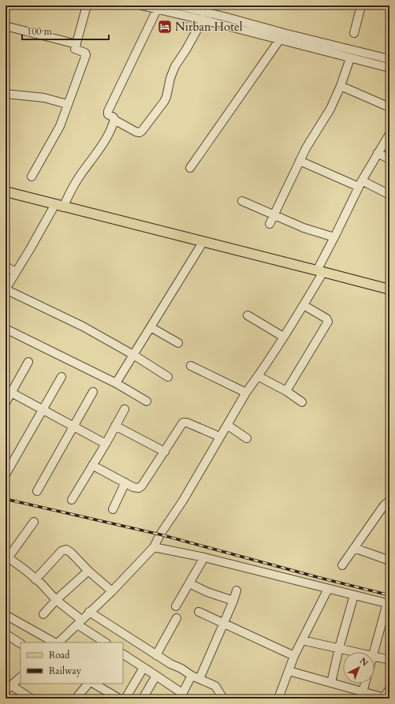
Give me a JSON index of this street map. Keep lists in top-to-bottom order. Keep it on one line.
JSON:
{"places":{"hotel":["Nirban Hotel"]},"legend":["Road","Railway"],"scale_bar":"100 m","north":"top right"}
